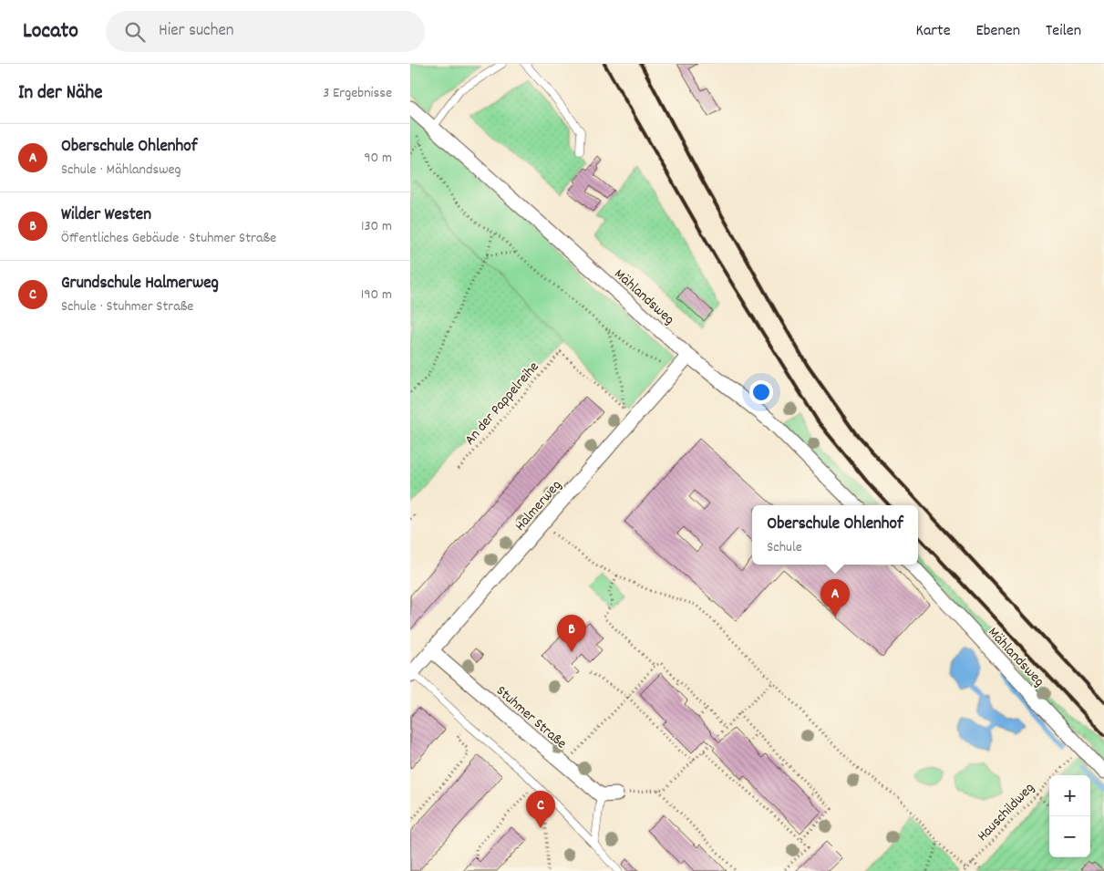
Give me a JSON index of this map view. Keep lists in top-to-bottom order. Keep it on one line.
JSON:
{"streets":{"street":["Mählandsweg","Halmerweg","Stuhmer Straße"],"path":["An der Pappelreihe","Hauschildweg"]},"crossings":[["Mählandsweg","Halmerweg"],["Mählandsweg","Hauschildweg"],["Halmerweg","Stuhmer Straße"]],"page":{"header":"Locato","search":"Hier suchen","nav":["Karte","Ebenen","Teilen"],"heading":["In der Nähe","3 Ergebnisse"],"list":[{"mark":"A","name":"Oberschule Ohlenhof","note":"Schule · Mählandsweg","value":"90 m"},{"mark":"B","name":"Wilder Westen","note":"Öffentliches Gebäude · Stuhmer Straße","value":"130 m"},{"mark":"C","name":"Grundschule Halmerweg","note":"Schule · Stuhmer Straße","value":"190 m"}],"popup":["Oberschule Ohlenhof","Schule"],"pins":["A","B","C"],"map_buttons":["+","−"]}}
